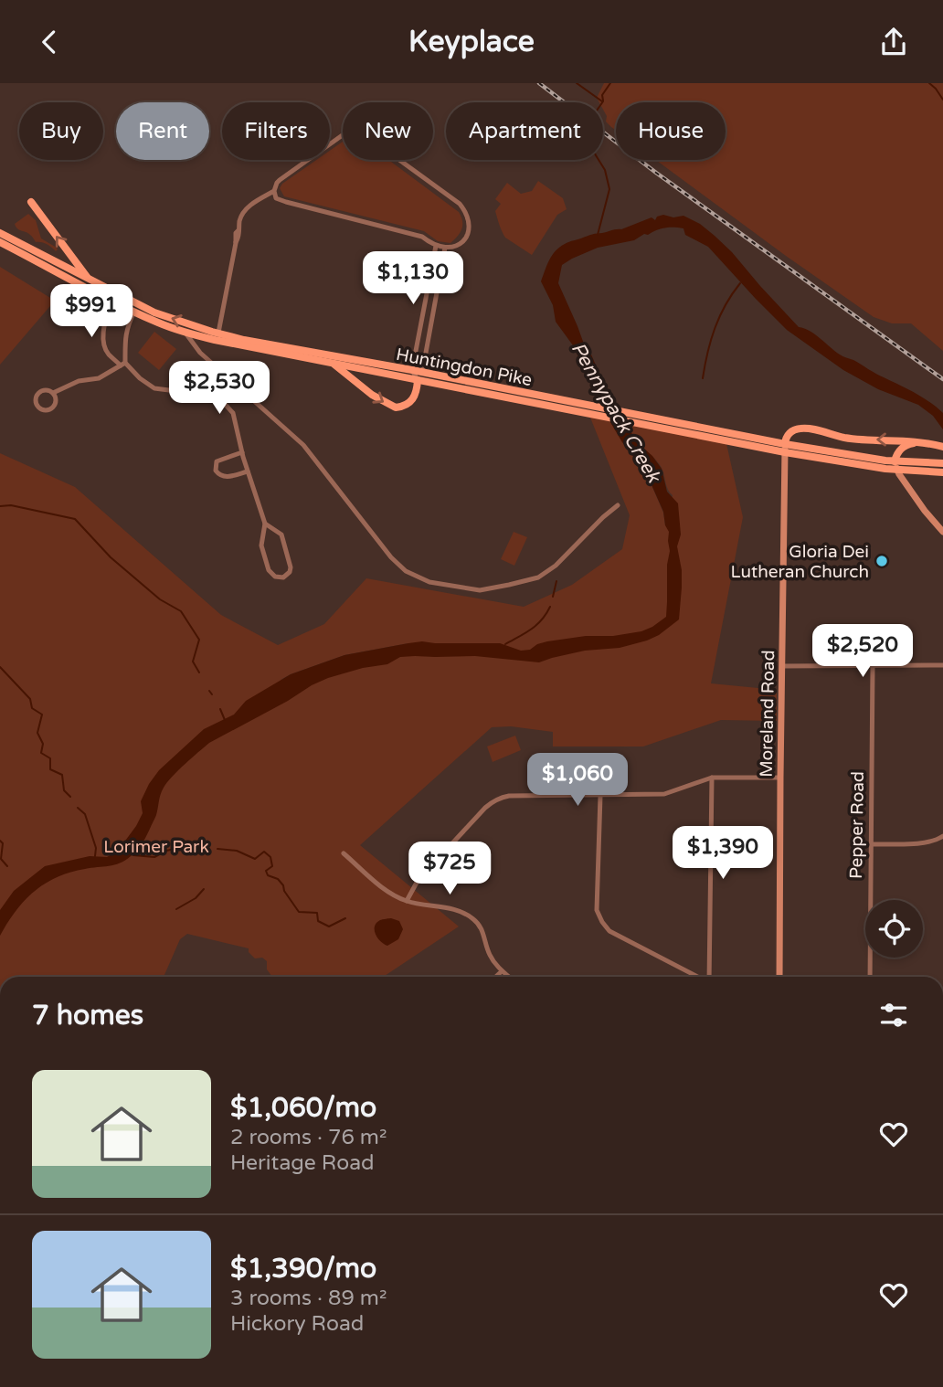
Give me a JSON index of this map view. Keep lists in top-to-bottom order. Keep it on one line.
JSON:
{"streets":{"main road":["Huntingdon Pike"],"street":["Moreland Road","Pepper Road"]},"crossings":[["Huntingdon Pike","Moreland Road"]],"water":["Pennypack Creek"],"parks":["Lorimer Park"],"places":["Gloria Dei Lutheran Church"],"page":{"header":"Keyplace","chip":["Buy","Rent","Filters","New","Apartment","House"],"price":["$1,130","$991","$2,530","$2,520","$1,060","$1,390","$725"],"heading":"7 homes","list":[{"name":"$1,060/mo","note":"2 rooms · 76 m² · Heritage Road"},{"name":"$1,390/mo","note":"3 rooms · 89 m² · Hickory Road"}]}}
